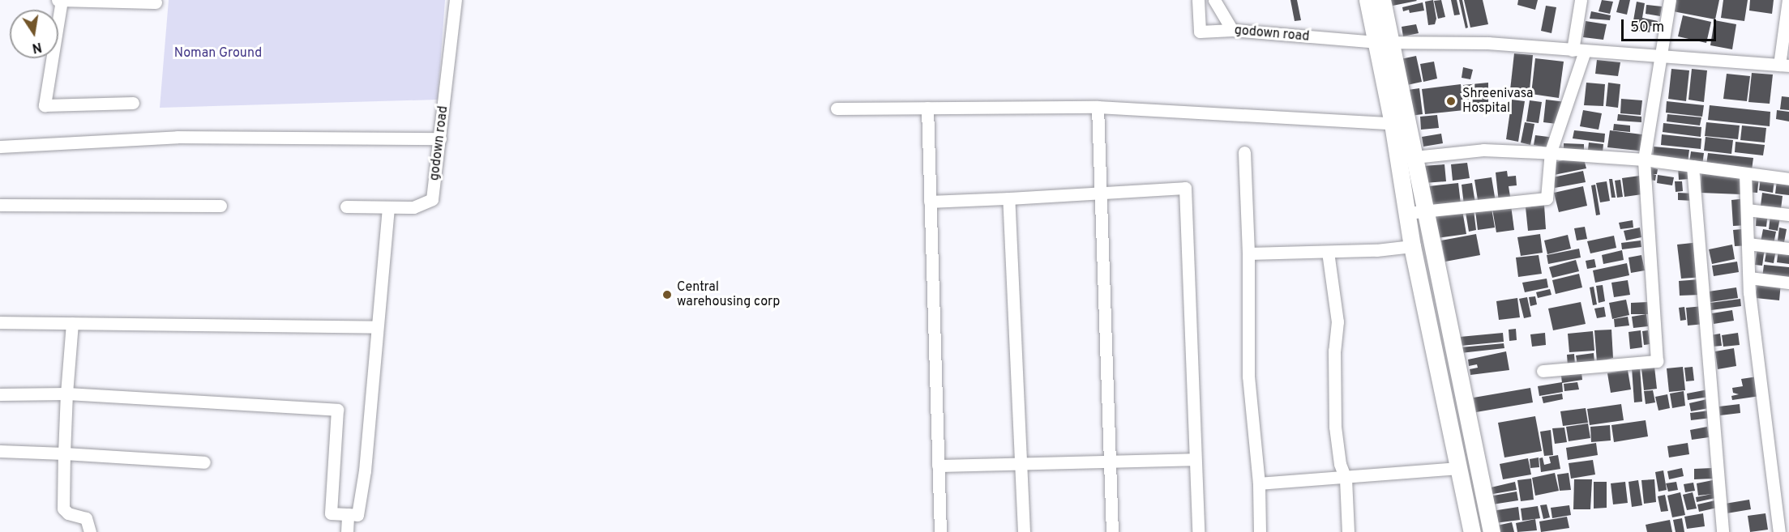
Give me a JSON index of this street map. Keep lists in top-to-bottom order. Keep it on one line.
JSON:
{"streets":{"street":["godown road"]},"parks":["Noman Ground"],"places":["Shreenivasa Hospital","Central warehousing corp"],"scale_bar":"50 m","north":"bottom"}
